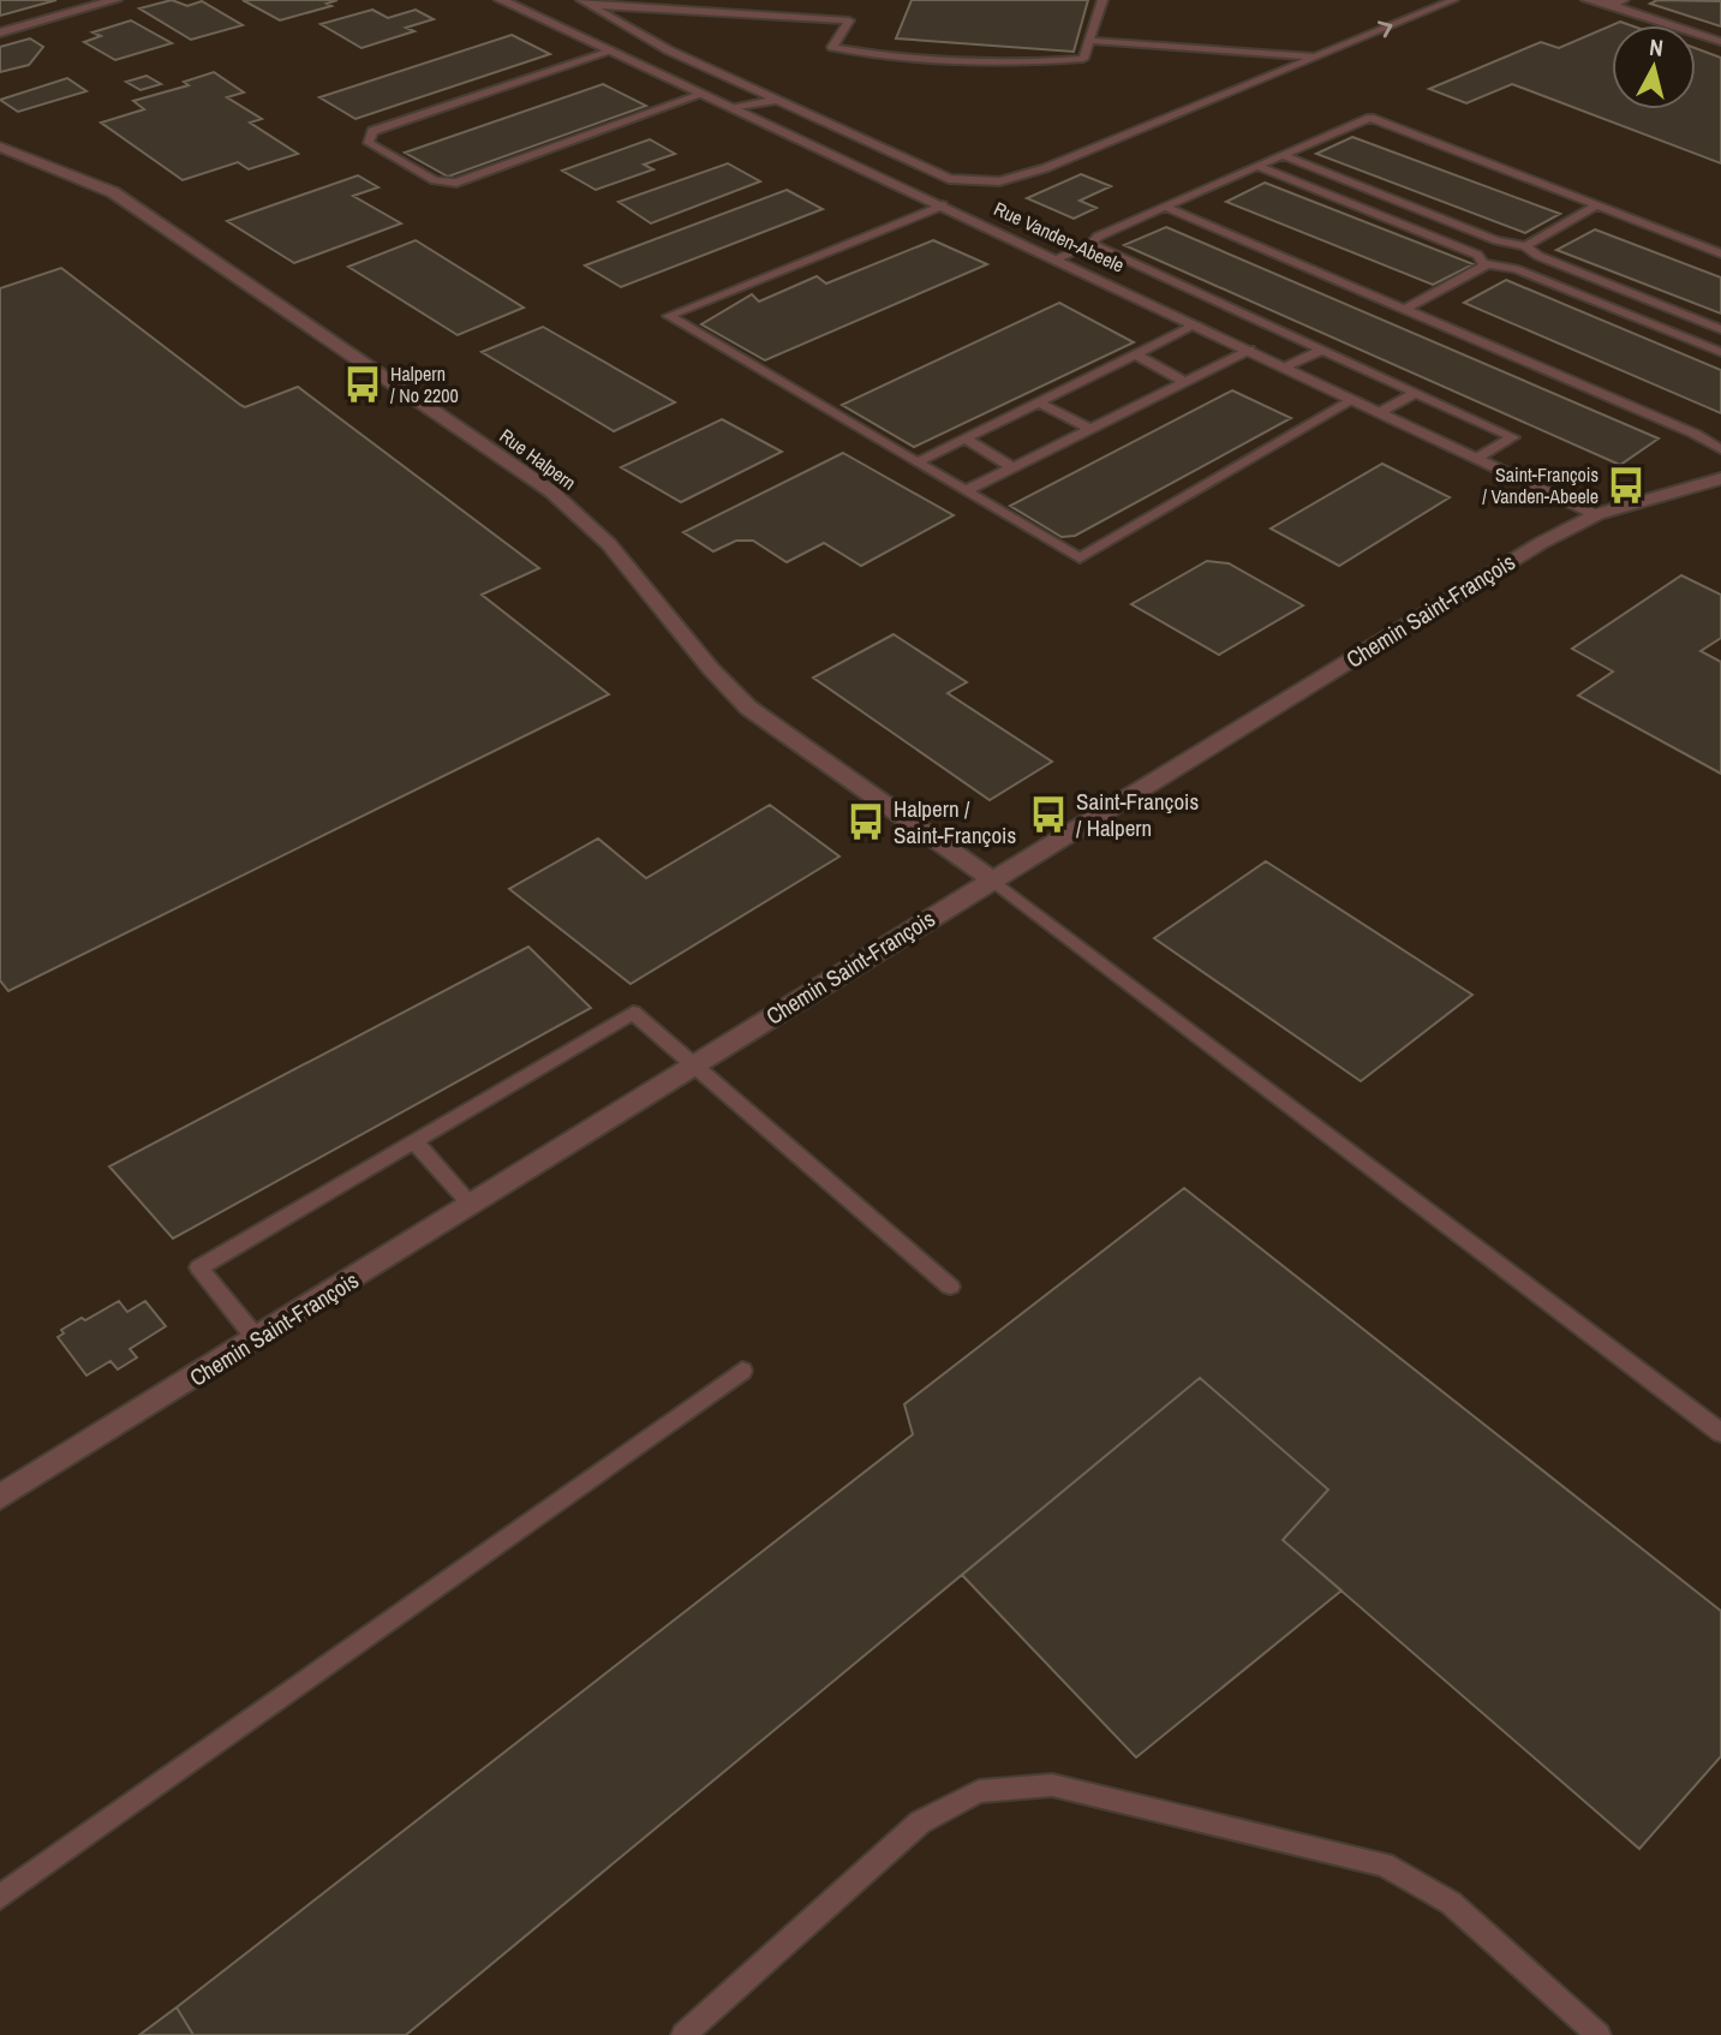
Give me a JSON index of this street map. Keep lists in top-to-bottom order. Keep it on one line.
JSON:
{"streets":{"street":["Rue Vanden-Abeele","Rue Halpern","Chemin Saint-François"]},"crossings":[["Rue Vanden-Abeele","Chemin Saint-François"],["Rue Halpern","Chemin Saint-François"]],"places":{"bus stop":["Halpern / No 2200","Saint-François / Vanden-Abeele","Saint-François / Halpern","Halpern / Saint-François"]},"north":"top"}
